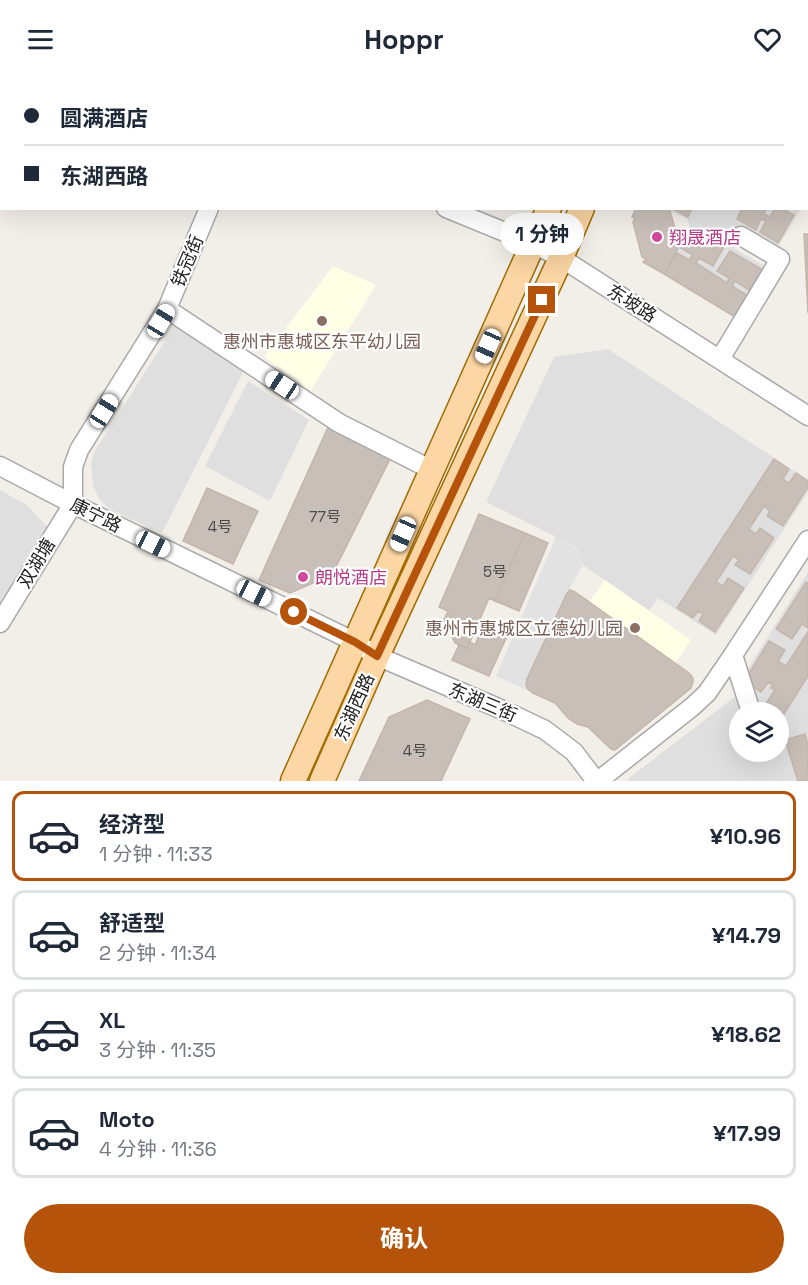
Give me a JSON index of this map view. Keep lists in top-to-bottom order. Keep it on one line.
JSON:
{"streets":{"main road":["东湖西路"],"street":["铁冠街","东坡路","康宁路","双湖塘","东湖三街"]},"crossings":[["铁冠街","康宁路"],["铁冠街","双湖塘"],["东坡路","东湖西路"],["康宁路","双湖塘"],["康宁路","东湖三街"],["康宁路","东湖西路"],["东湖三街","东湖西路"]],"places":["翔晟酒店","惠州市惠城区东平幼儿园","朗悦酒店","惠州市惠城区立德幼儿园"],"house_numbers":["77号","4号","5号","4号"],"page":{"header":"Hoppr","banner":["圆满酒店","东湖西路"],"bubble":"1 分钟","list":[{"name":"经济型","note":"1 分钟 · 11:33","value":"¥10.96"},{"name":"舒适型","note":"2 分钟 · 11:34","value":"¥14.79"},{"name":"XL","note":"3 分钟 · 11:35","value":"¥18.62"},{"name":"Moto","note":"4 分钟 · 11:36","value":"¥17.99"}],"buttons":"确认"}}
